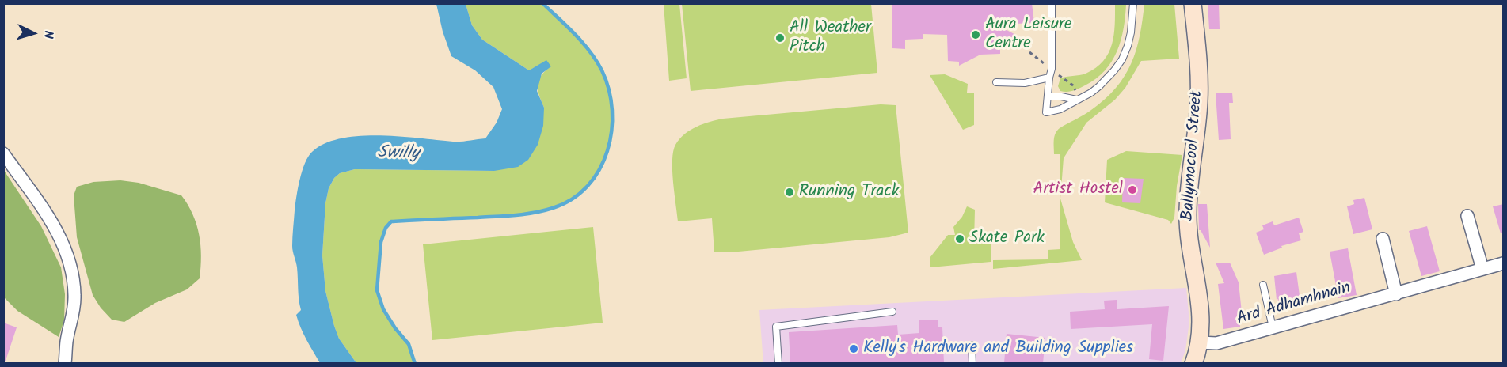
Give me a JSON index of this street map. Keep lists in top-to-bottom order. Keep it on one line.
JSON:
{"streets":{"main road":["Ballymacool Street"],"street":["Ard Adhamhnain"]},"crossings":[["Ballymacool Street","Ard Adhamhnain"]],"water":["Swilly"],"places":["Aura Leisure Centre","All Weather Pitch","Artist Hostel","Running Track","Skate Park","Kelly's Hardware and Building Supplies"],"north":"right"}
